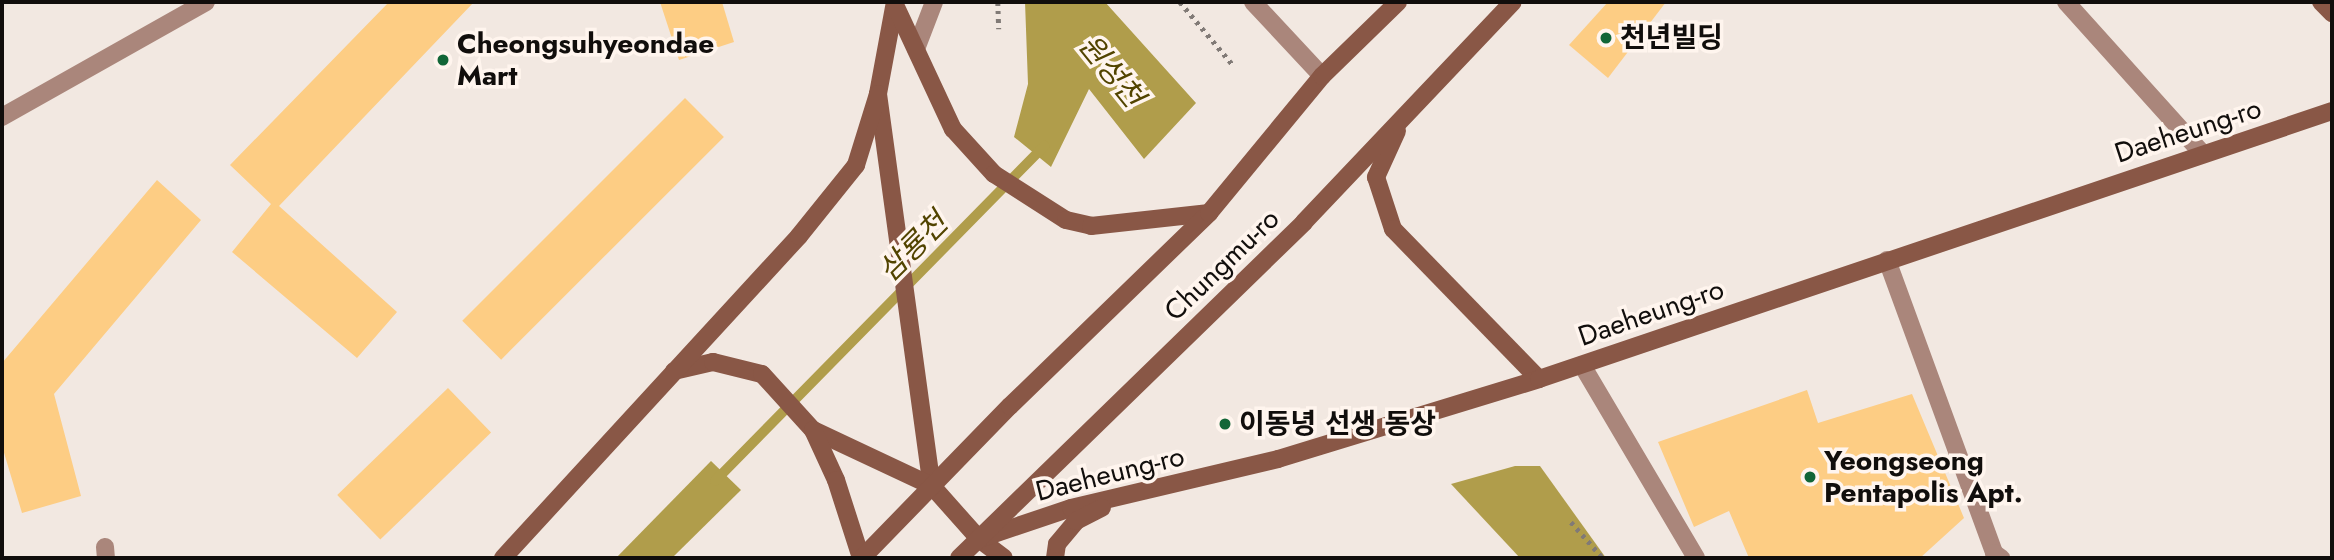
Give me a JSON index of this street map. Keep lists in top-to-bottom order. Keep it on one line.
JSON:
{"streets":{"street":["Daeheung-ro","Chungmu-ro"]},"crossings":[["Daeheung-ro","Chungmu-ro"]],"water":["원성천","삼룡천"],"places":["천년빌딩","Cheongsuhyeondae Mart","이동녕 선생 동상","Yeongseong Pentapolis Apt."]}
